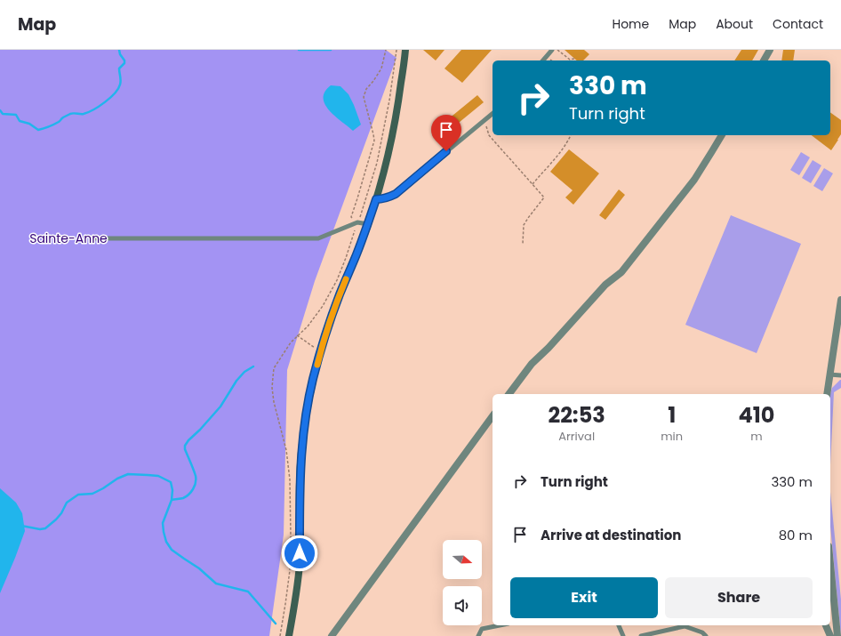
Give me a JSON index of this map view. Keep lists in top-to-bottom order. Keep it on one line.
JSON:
{"parks":["Sainte-Anne"],"north":"right","page":{"header":"Map","nav":["Home","Map","About","Contact"],"turn":["330 m","Turn right"],"eta":["22:53","Arrival","1","min","410","m"],"list":[{"name":"Turn right","value":"330 m"},{"name":"Arrive at destination","value":"80 m"}],"buttons":["Exit","Share"]}}
